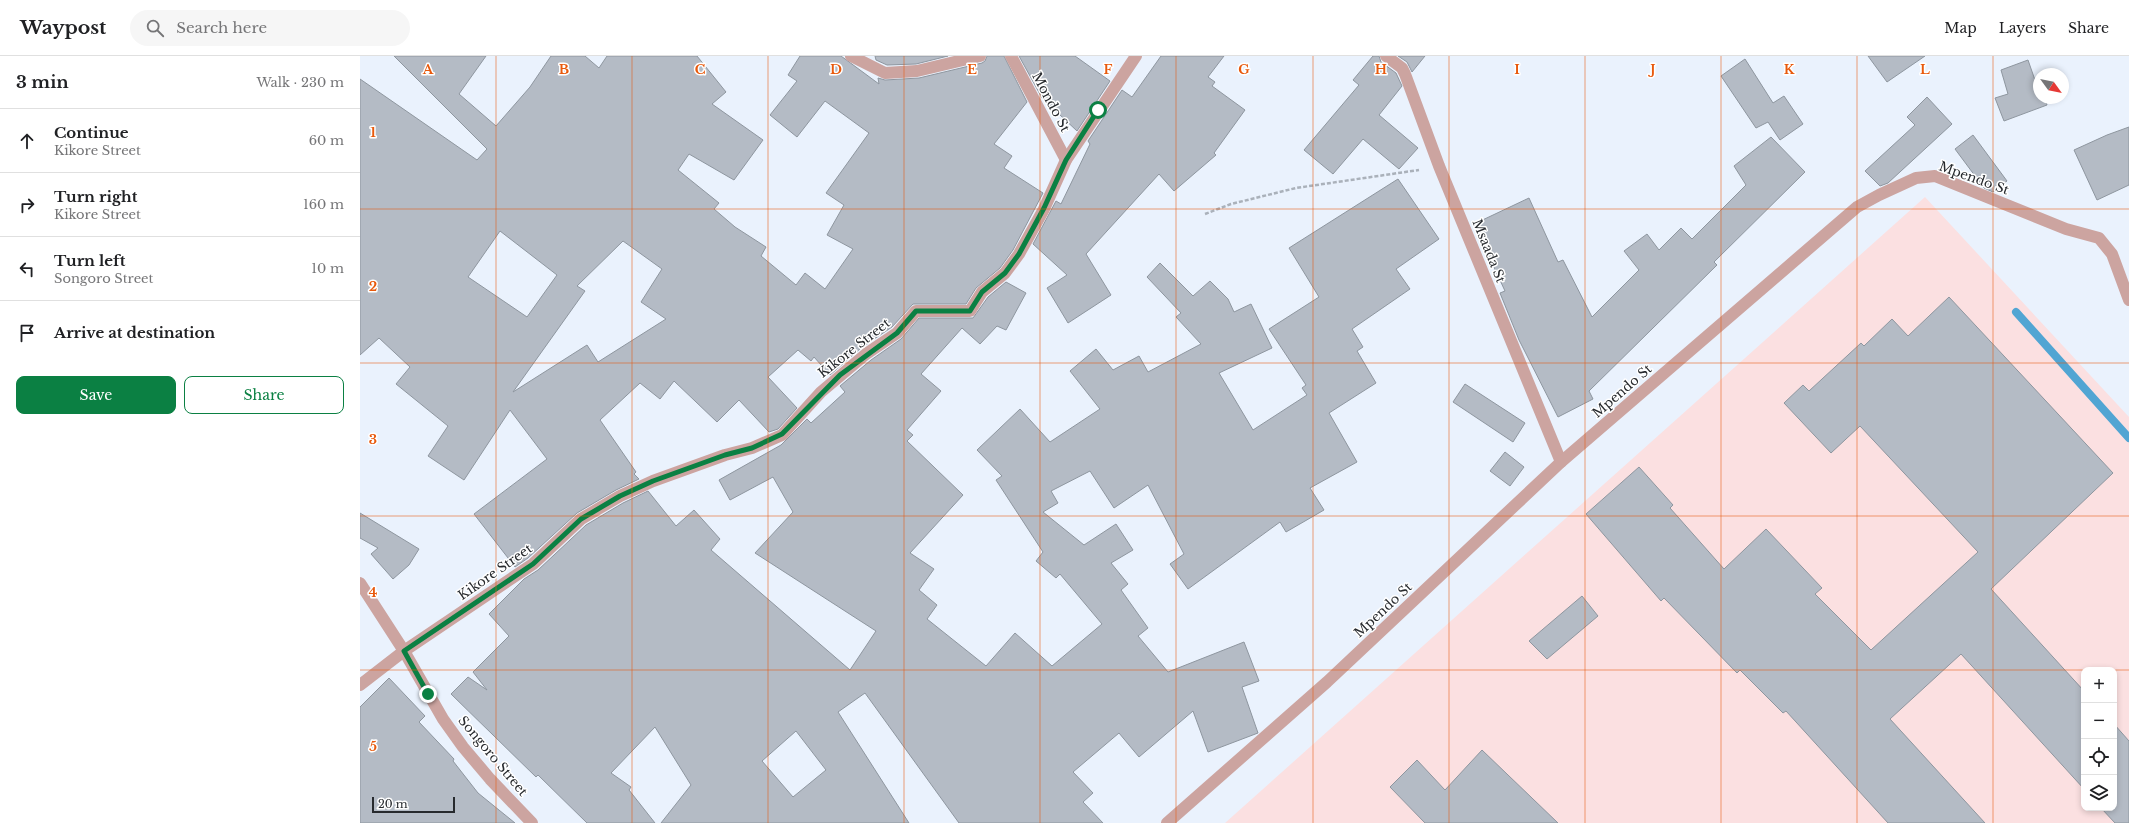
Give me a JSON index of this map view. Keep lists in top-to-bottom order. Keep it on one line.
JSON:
{"streets":{"street":["Mondo St","Mpendo St","Msaada St","Kikore Street","Songoro Street"]},"crossings":[["Mondo St","Kikore Street"],["Mpendo St","Msaada St"],["Kikore Street","Songoro Street"]],"scale_bar":"20 m","north":"bottom right","page":{"header":"Waypost","search":"Search here","nav":["Map","Layers","Share"],"heading":["3 min","Walk · 230 m"],"list":[["Continue","Kikore Street","60 m"],["Turn right","Kikore Street","160 m"],["Turn left","Songoro Street","10 m"],"Arrive at destination"],"buttons":["Save","Share"],"map_buttons":["+","−"],"scale":"20 m"},"grid":{"columns":["A","B","C","D","E","F","G","H","I","J","K","L"],"rows":["1","2","3","4","5"]}}
